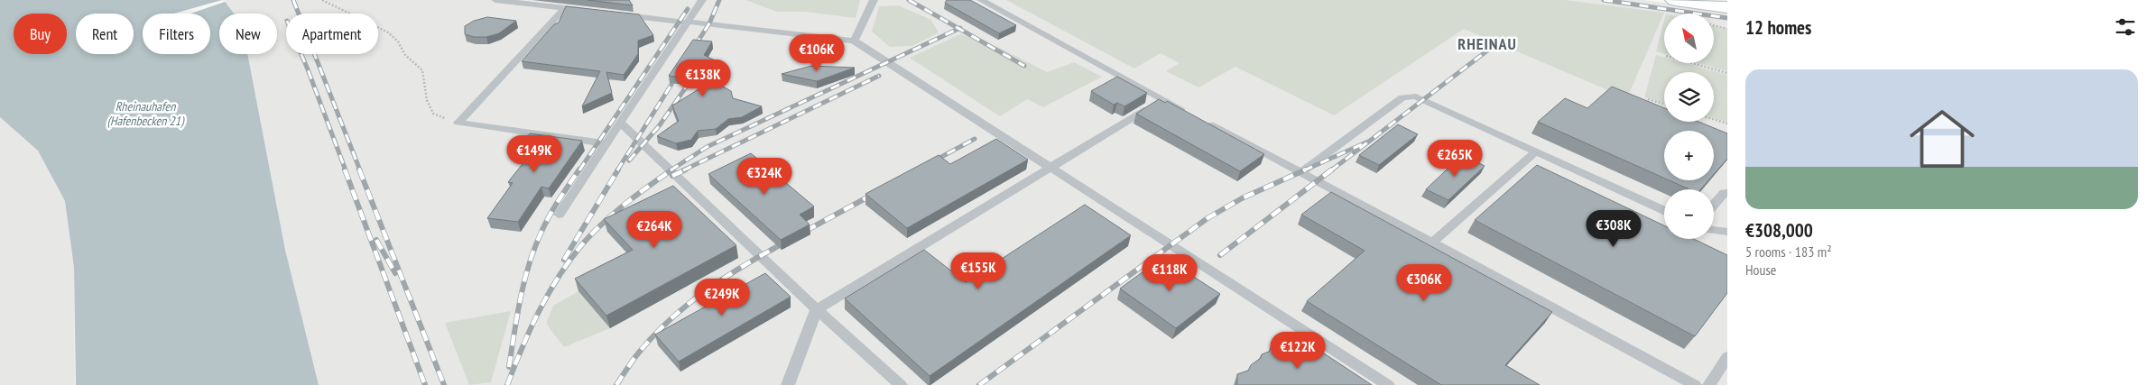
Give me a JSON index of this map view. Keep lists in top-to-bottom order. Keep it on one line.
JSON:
{"districts":["RHEINAU"],"water":["Rheinauhafen (Hafenbecken 21)"],"north":"top left","page":{"heading":"12 homes","map_buttons":["+","−"],"chip":["Buy","Rent","Filters","New","Apartment"],"price":["€106K","€138K","€149K","€265K","€324K","€308K","€264K","€155K","€118K","€306K","€249K","€122K"],"list":[{"name":"€308,000","note":"5 rooms · 183 m² · House"}]}}
